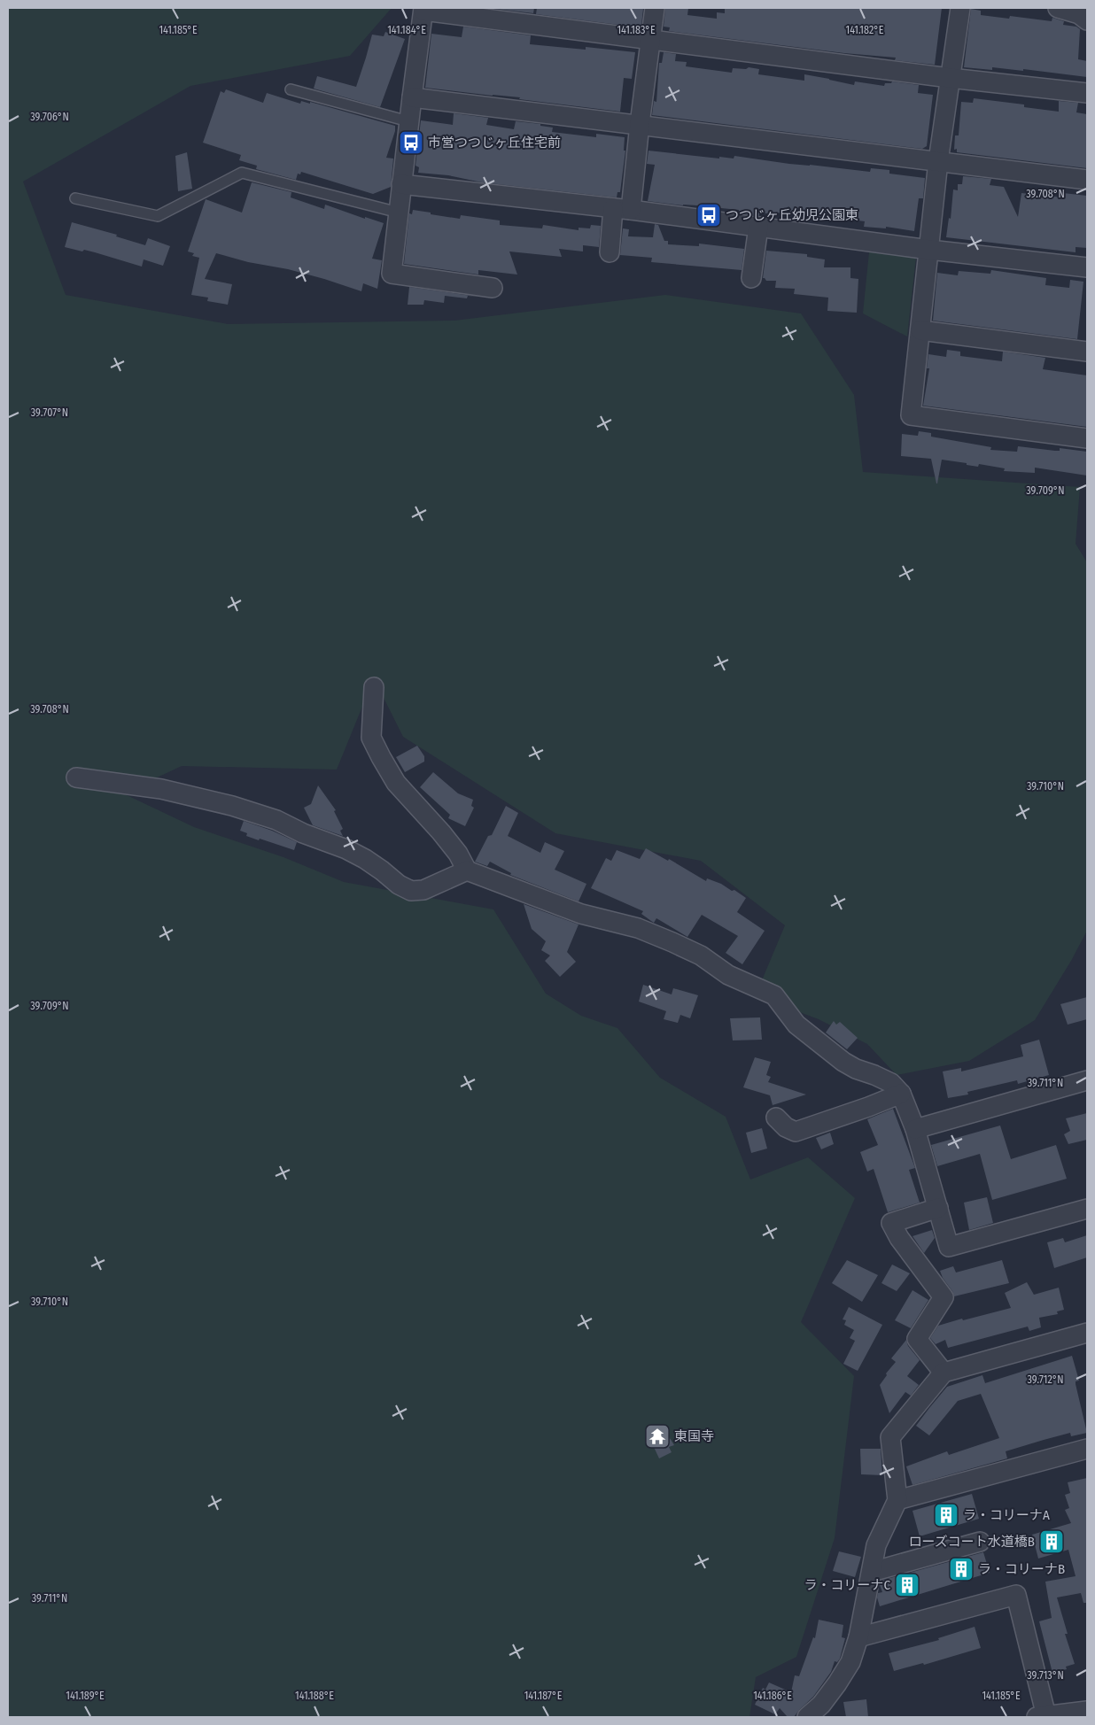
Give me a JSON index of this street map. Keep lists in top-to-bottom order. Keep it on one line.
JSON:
{"places":{"bus stop":["市営つつじヶ丘住宅前","つつじヶ丘幼児公園東"],"temple":["東国寺"],"building":["ラ・コリーナA","ローズコート水道橋B","ラ・コリーナB","ラ・コリーナC"]},"coordinates":["141.185°E","141.184°E","141.183°E","141.182°E","39.706°N","39.708°N","39.707°N","39.709°N","39.710°N","39.711°N","39.712°N","39.713°N","141.189°E","141.188°E","141.187°E","141.186°E"]}
